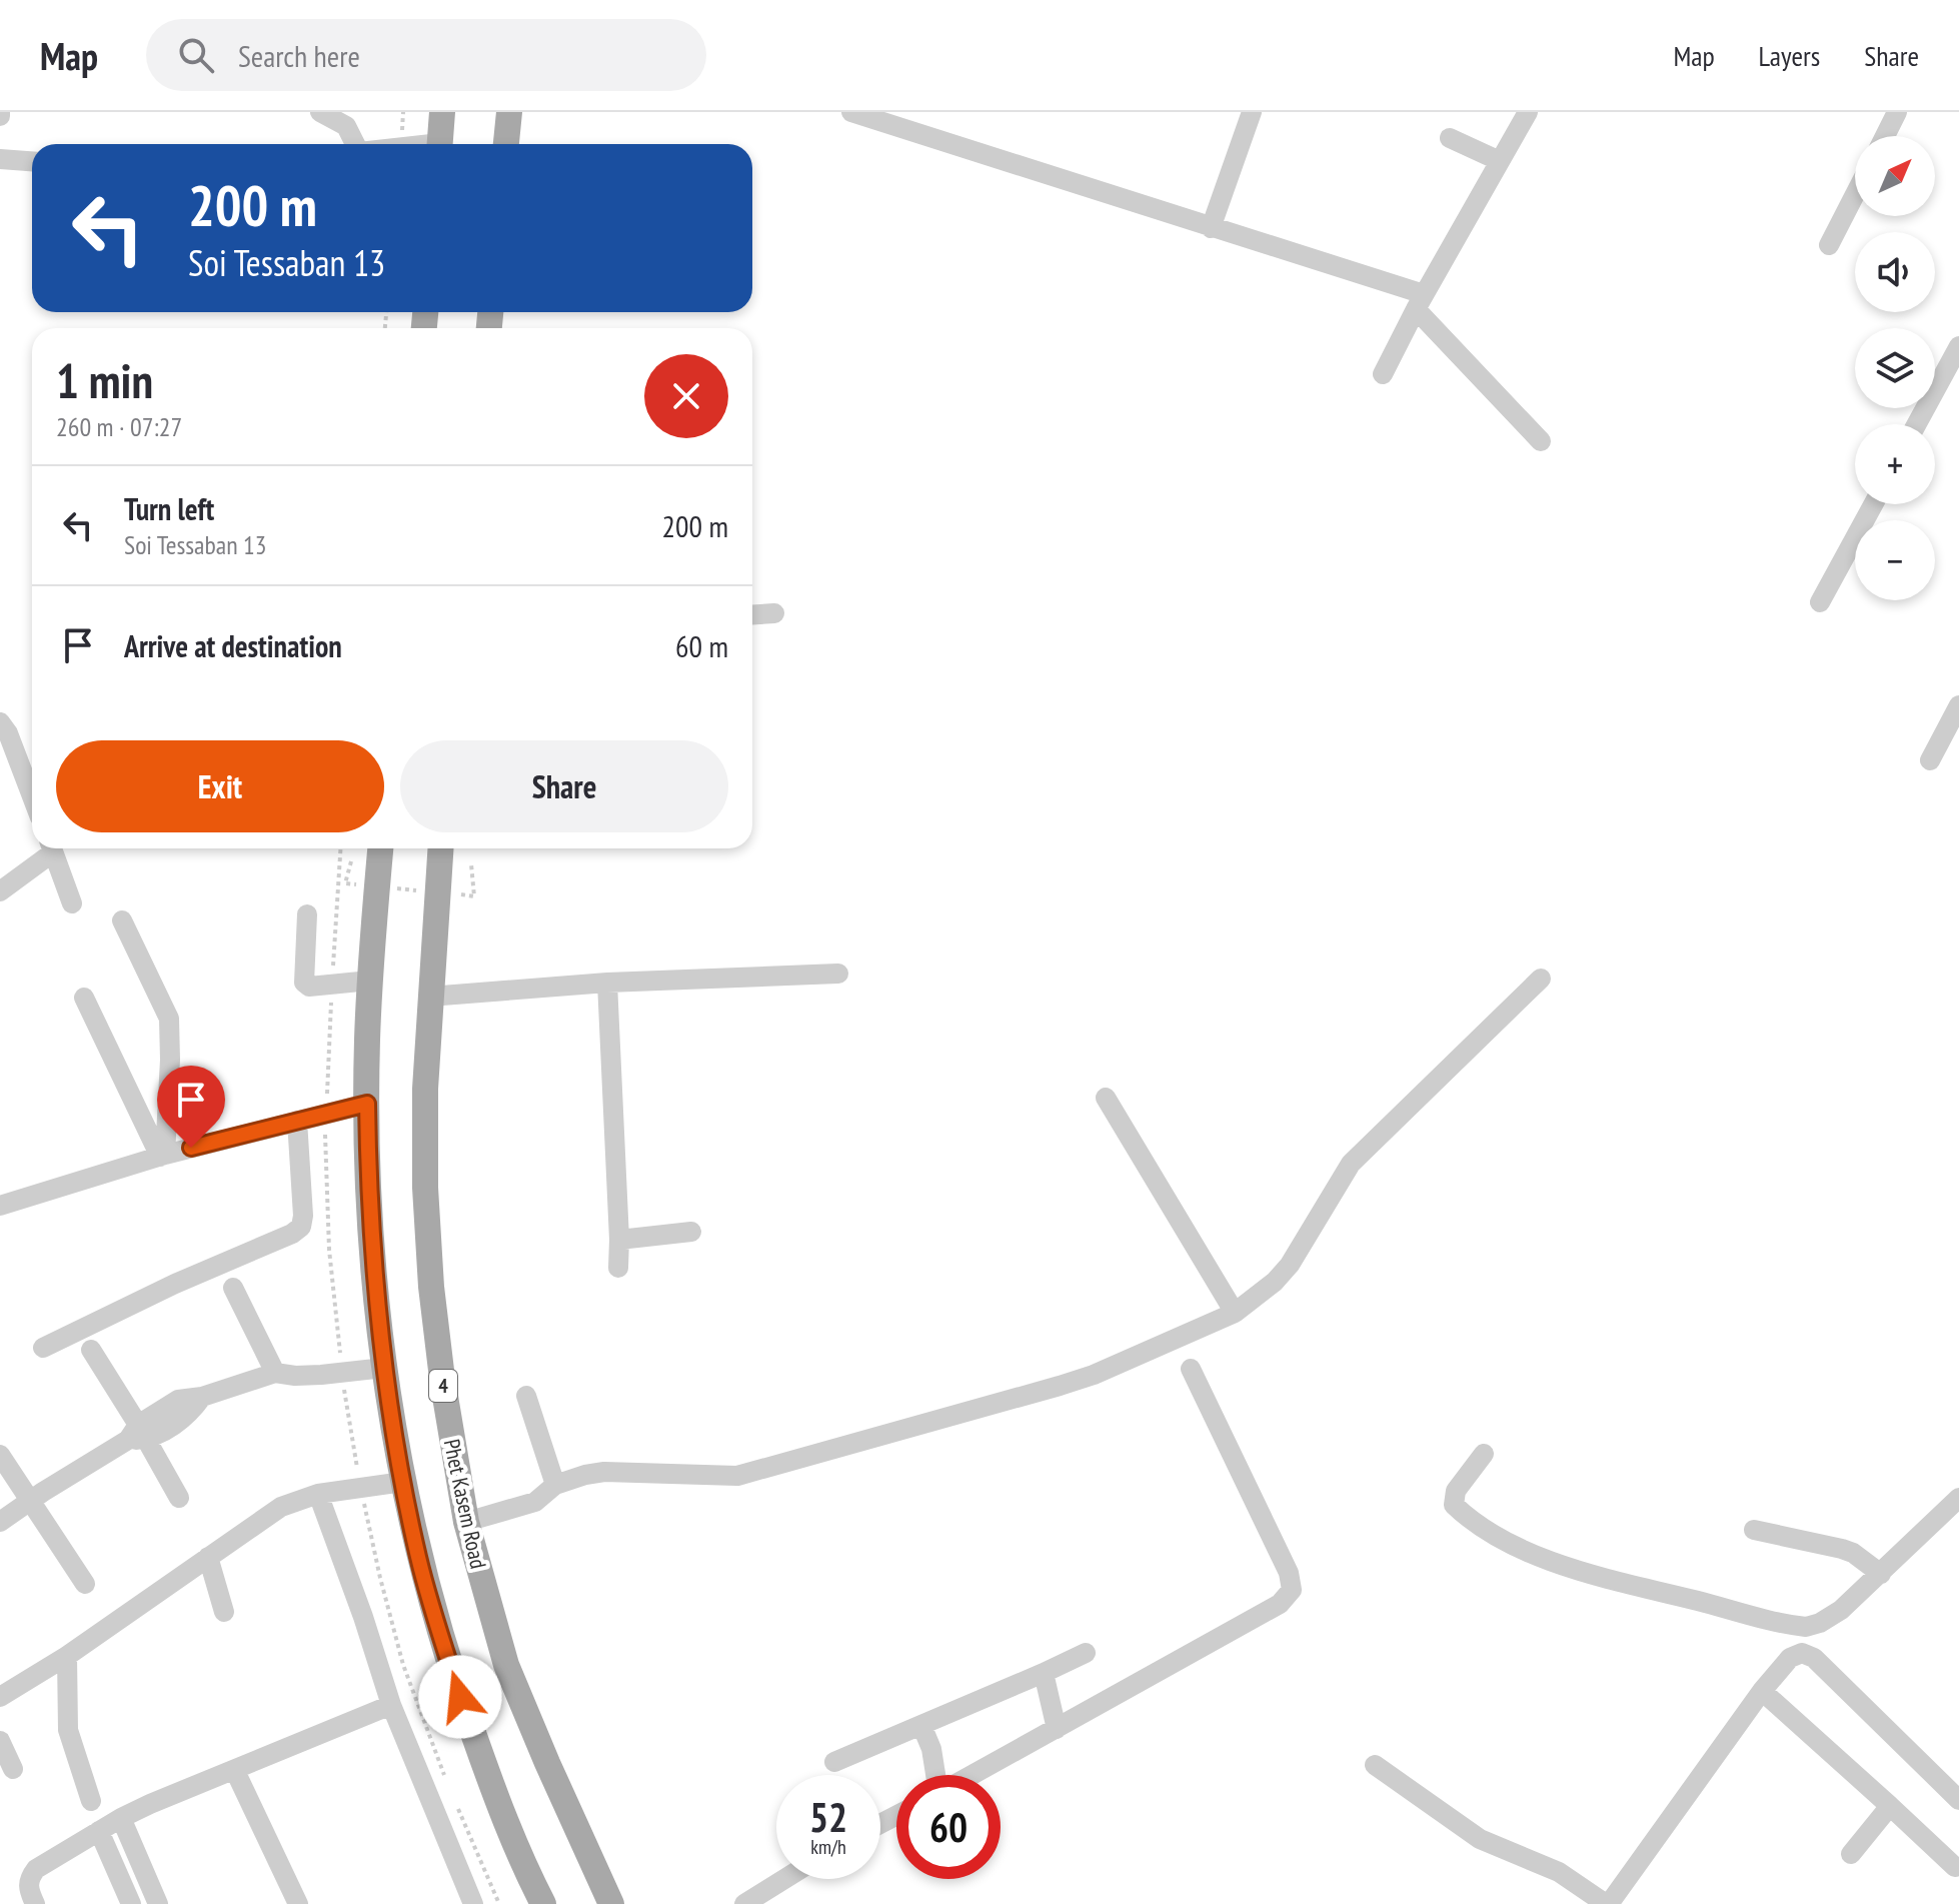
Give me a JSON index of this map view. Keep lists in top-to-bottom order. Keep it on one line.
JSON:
{"streets":{"main road":["4","Phet Kasem Road"]},"north":"top right","page":{"header":"Map","search":"Search here","nav":["Map","Layers","Share"],"map_buttons":["+","−"],"turn":["200 m","Soi Tessaban 13"],"heading":["1 min","260 m · 07:27"],"list":[{"name":"Turn left","note":"Soi Tessaban 13","value":"200 m"},{"name":"Arrive at destination","value":"60 m"}],"buttons":["Exit","Share"],"speed":"52 km/h","limit":"60"}}
